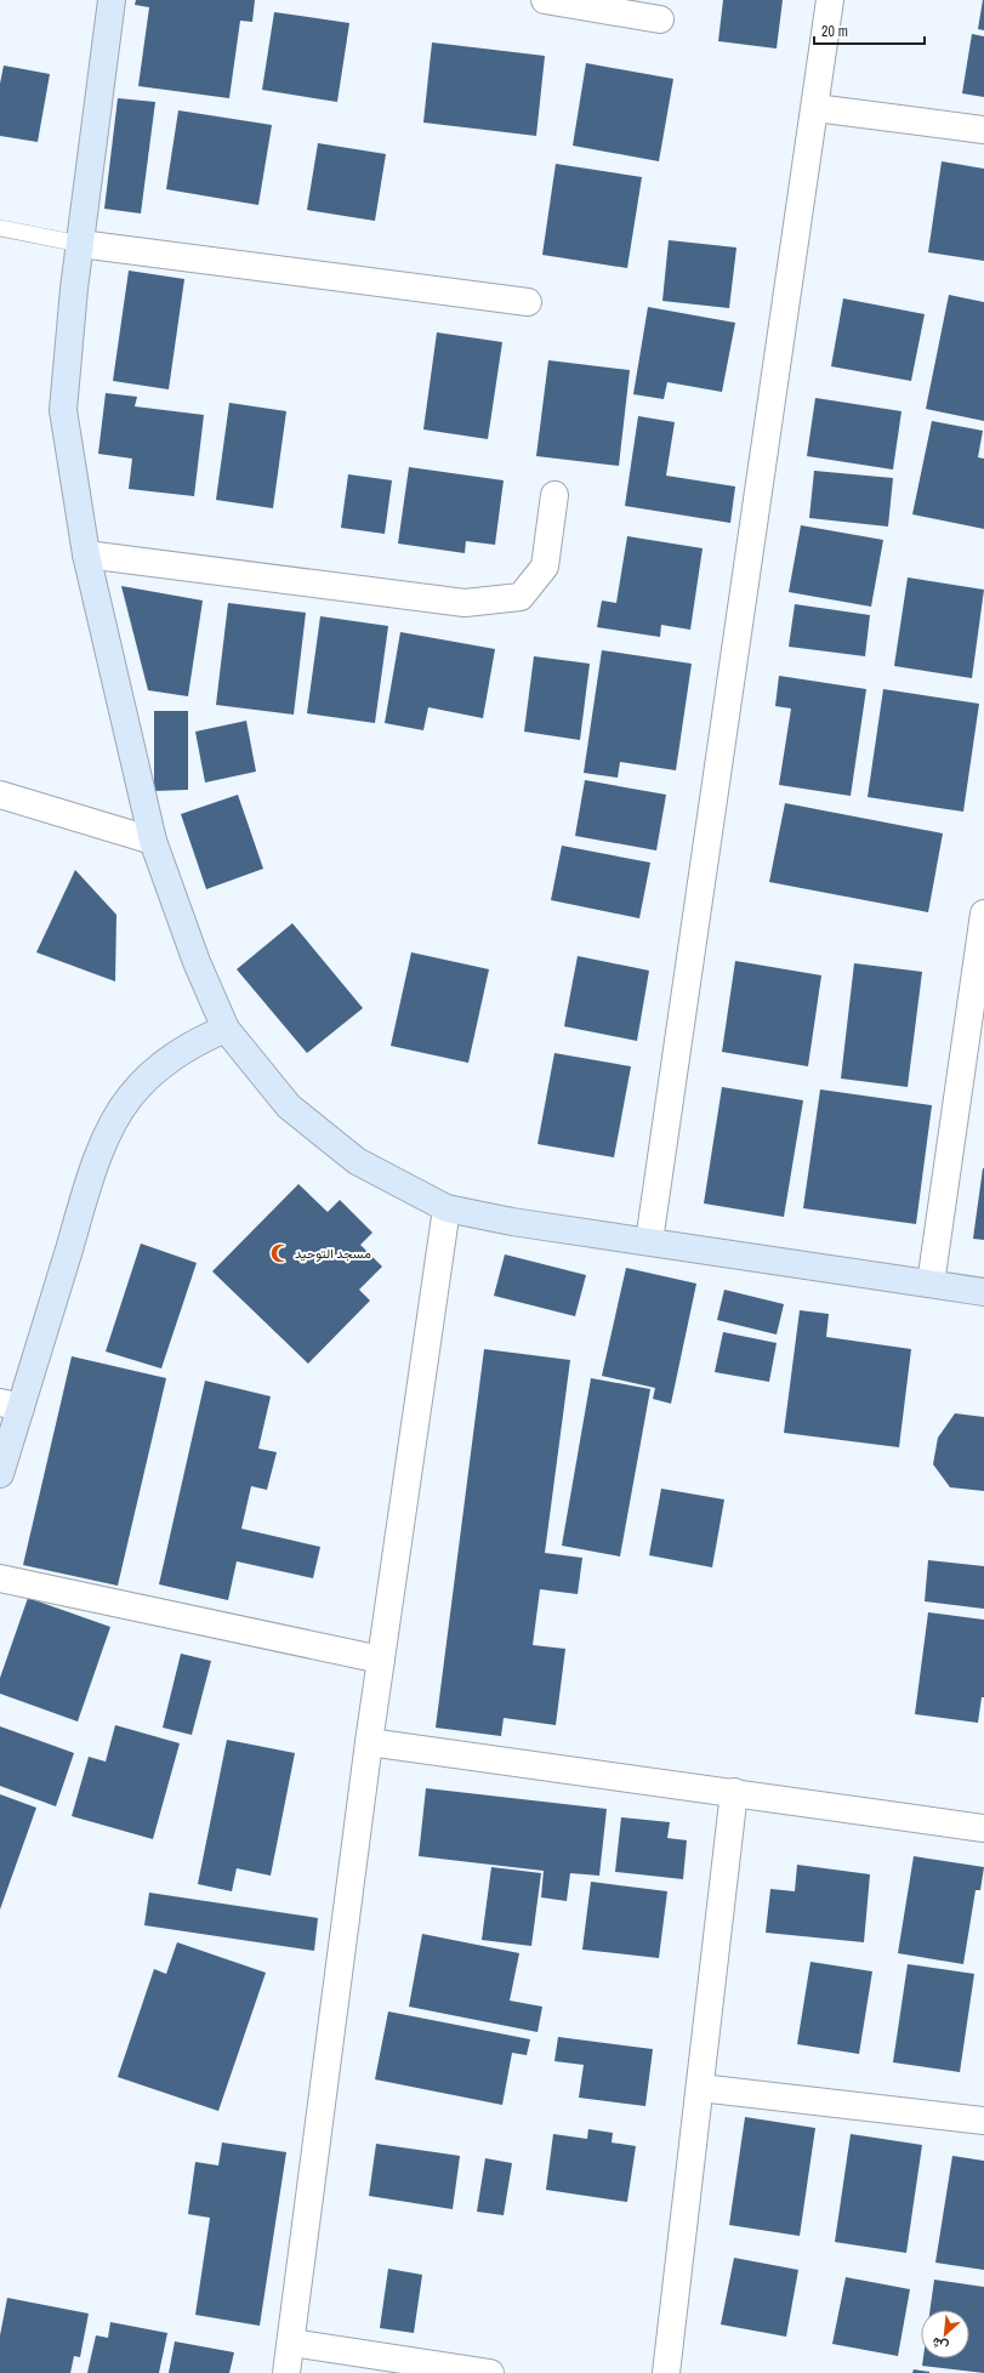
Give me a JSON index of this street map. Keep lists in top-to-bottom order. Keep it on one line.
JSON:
{"places":{"mosque":["مسجد التوحيد"]},"scale_bar":"20 m","north":"bottom left"}
